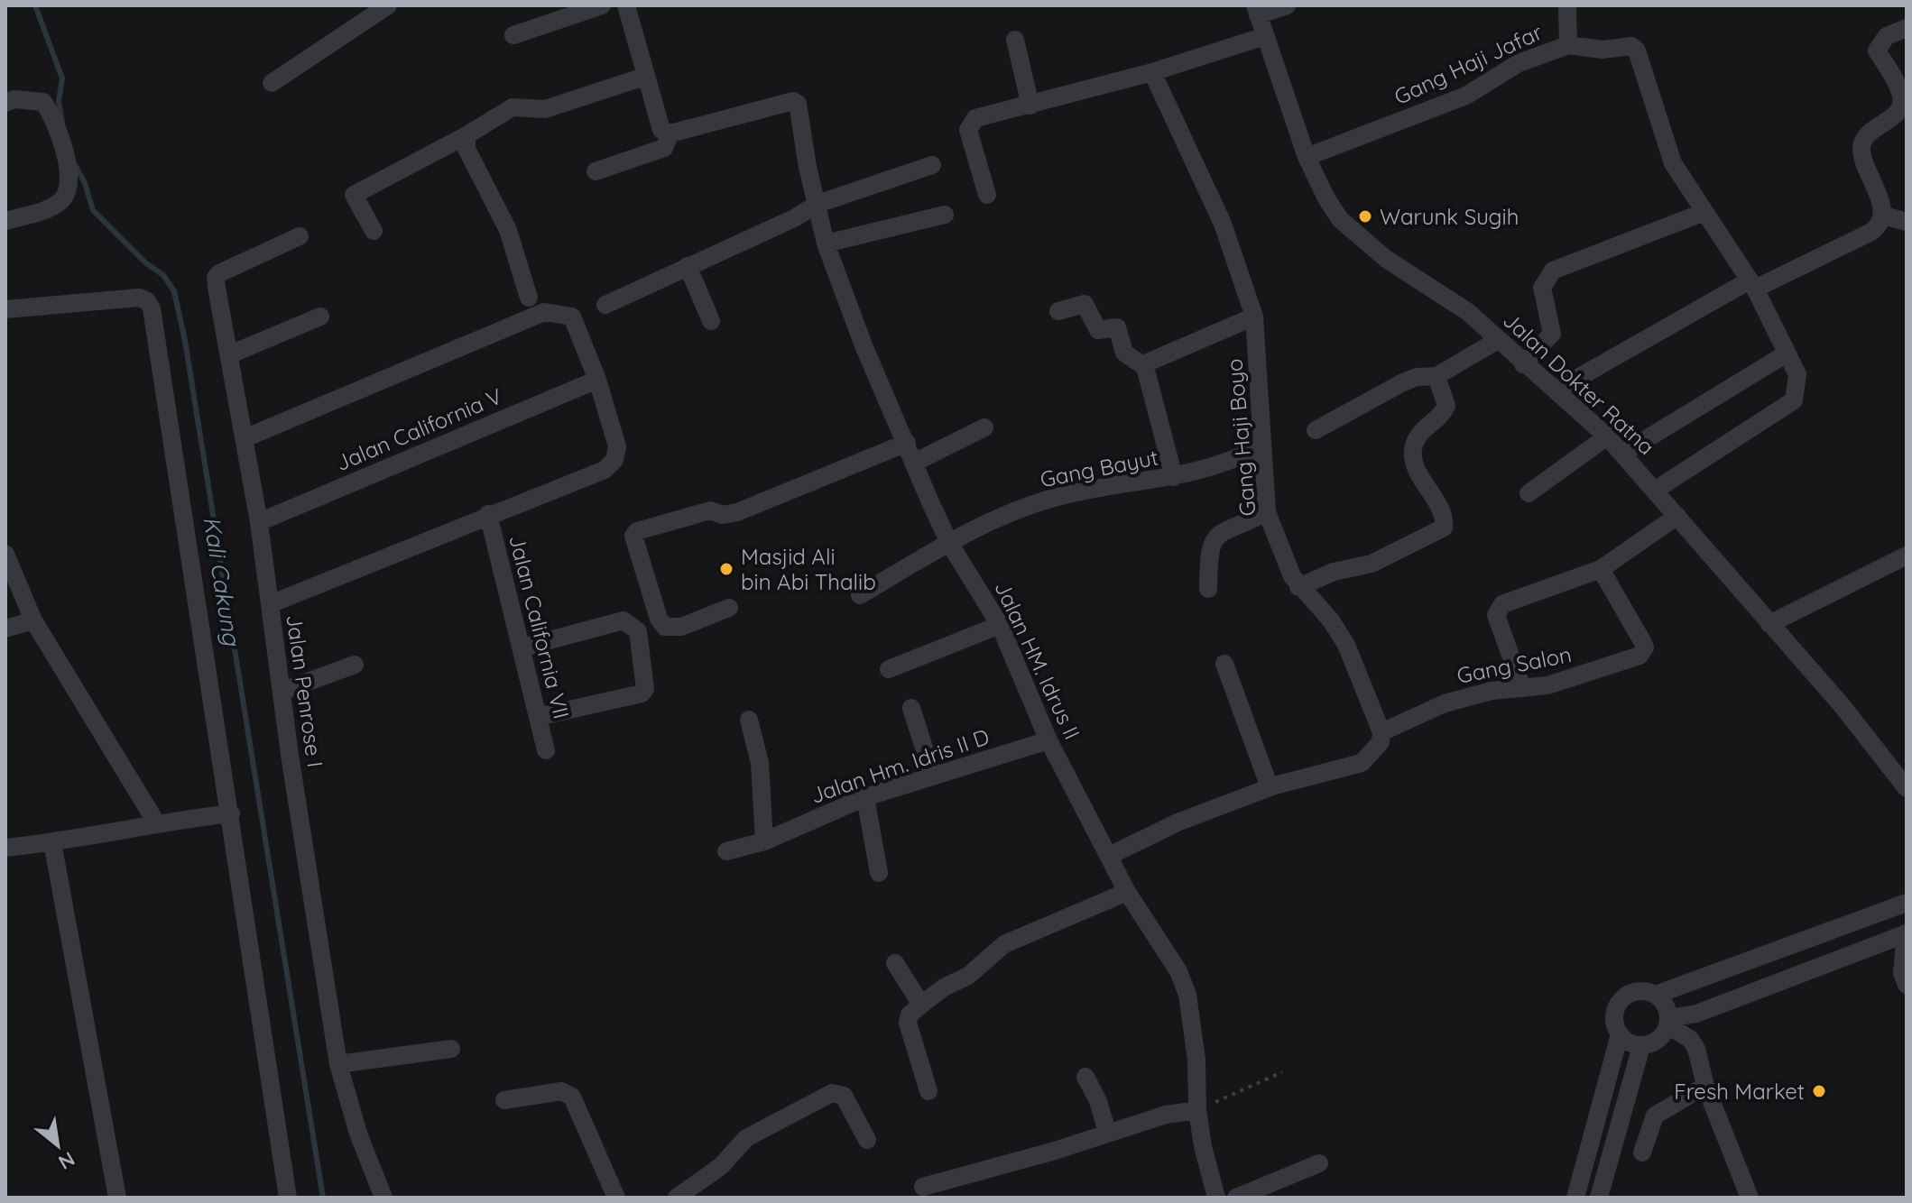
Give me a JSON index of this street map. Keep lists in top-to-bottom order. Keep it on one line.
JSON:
{"streets":{"street":["Gang Haji Jafar","Jalan Dokter Ratna","Jalan California V","Gang Haji Boyo","Gang Bayut","Jalan California VII","Jalan HM. Idrus II","Gang Salon","Jalan Penrose I","Jalan Hm. Idris II D"]},"crossings":[["Gang Haji Jafar","Jalan Dokter Ratna"],["Jalan California V","Jalan Penrose I"],["Gang Haji Boyo","Gang Bayut"],["Gang Haji Boyo","Gang Salon"],["Gang Bayut","Jalan HM. Idrus II"],["Jalan HM. Idrus II","Jalan Hm. Idris II D"]],"water":["Kali Cakung"],"places":["Warunk Sugih","Masjid Ali bin Abi Thalib","Fresh Market"],"north":"bottom right"}
